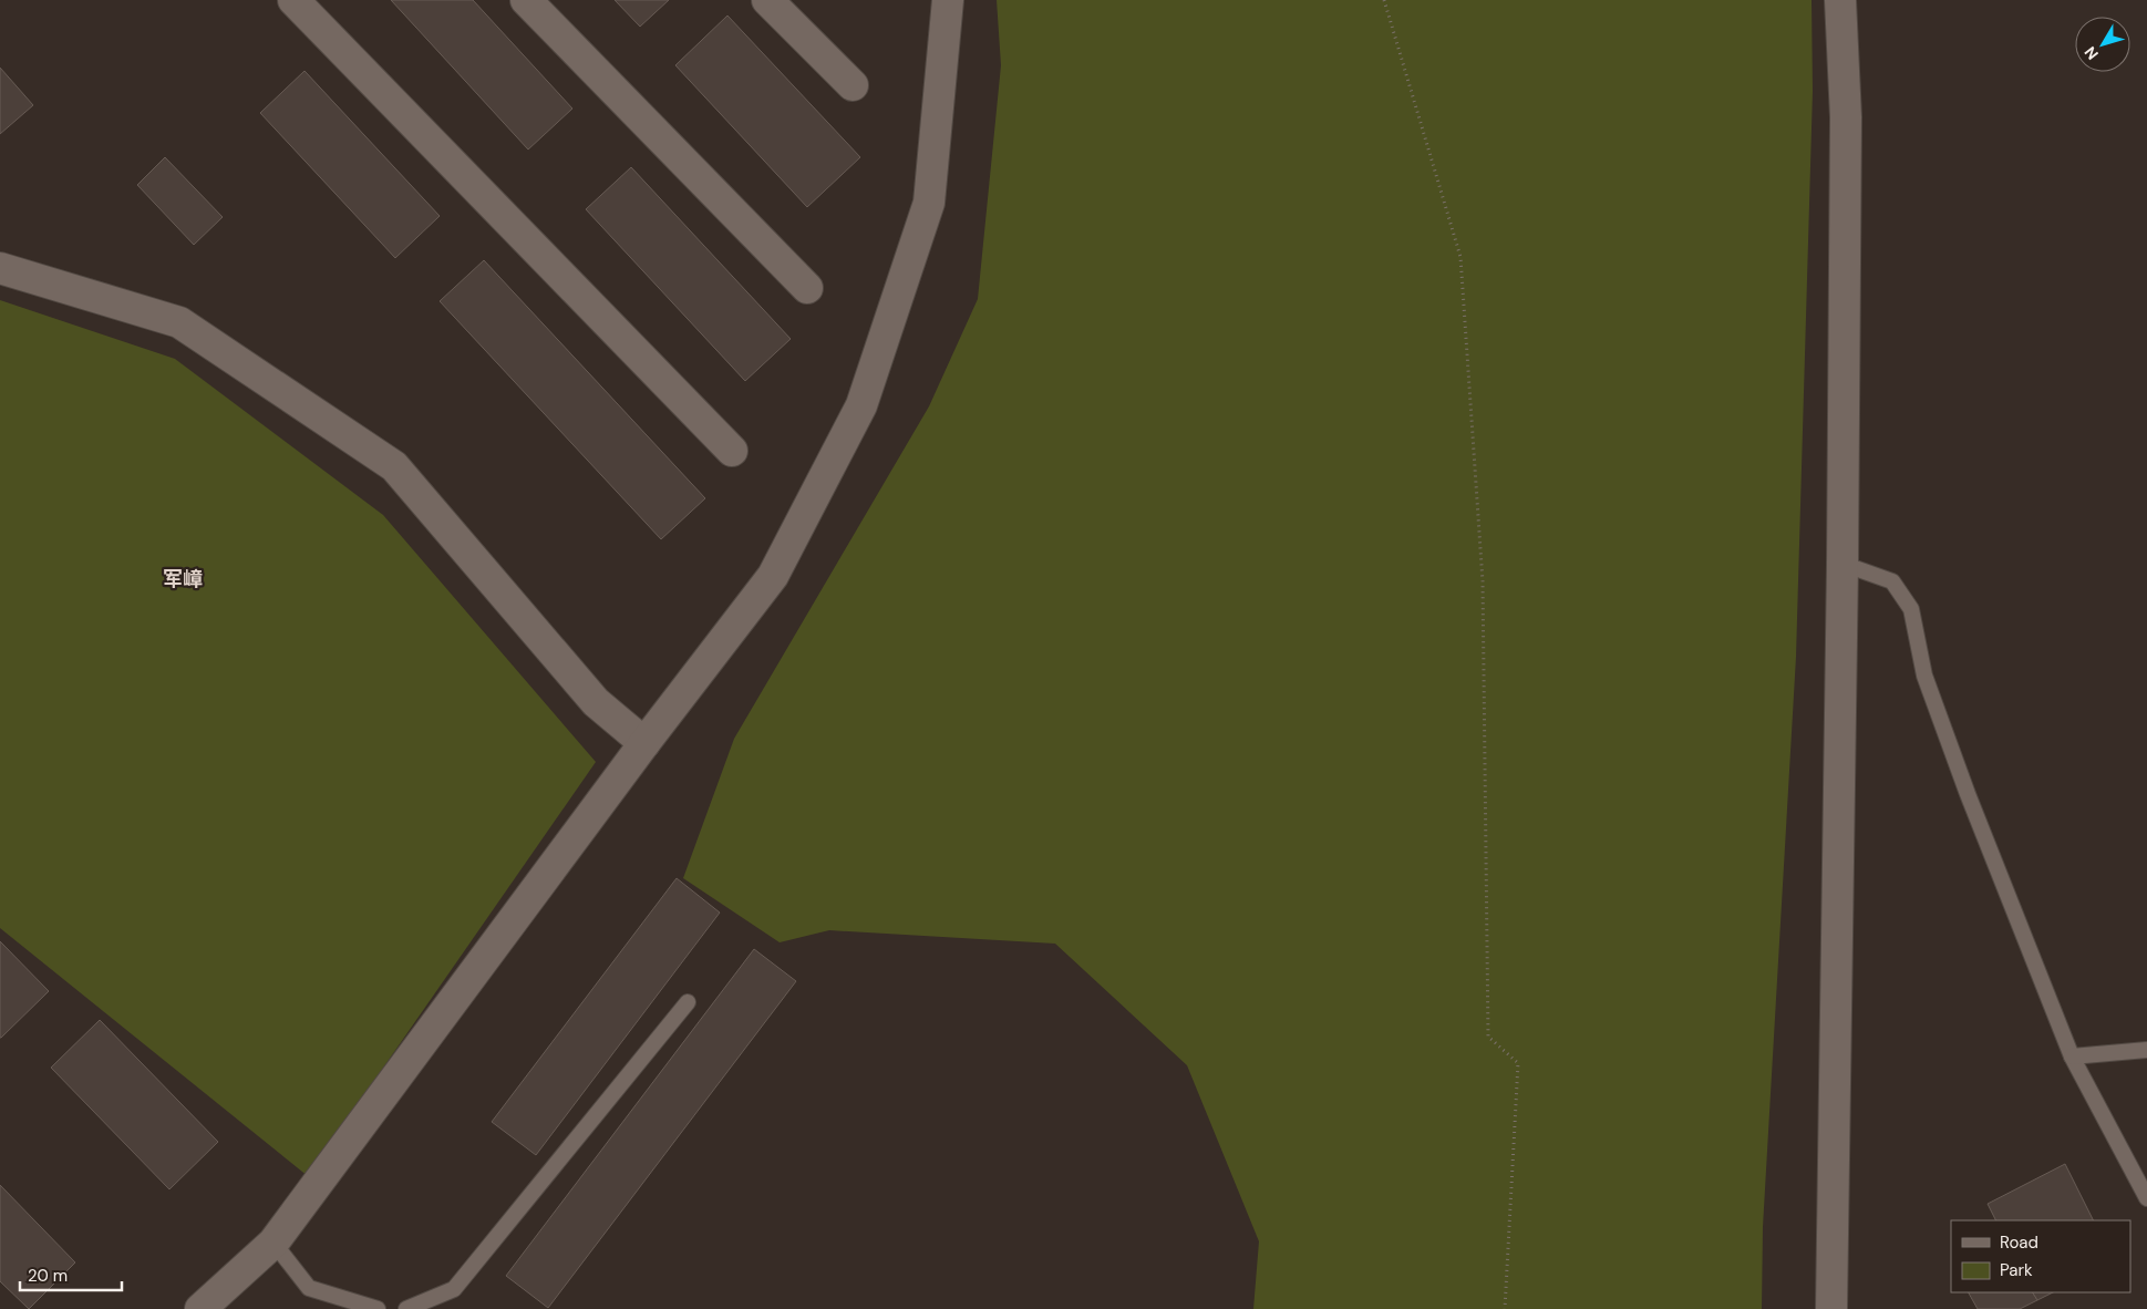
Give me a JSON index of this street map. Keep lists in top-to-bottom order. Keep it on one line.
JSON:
{"districts":["军嶂"],"legend":["Road","Park"],"scale_bar":"20 m","north":"bottom left"}
